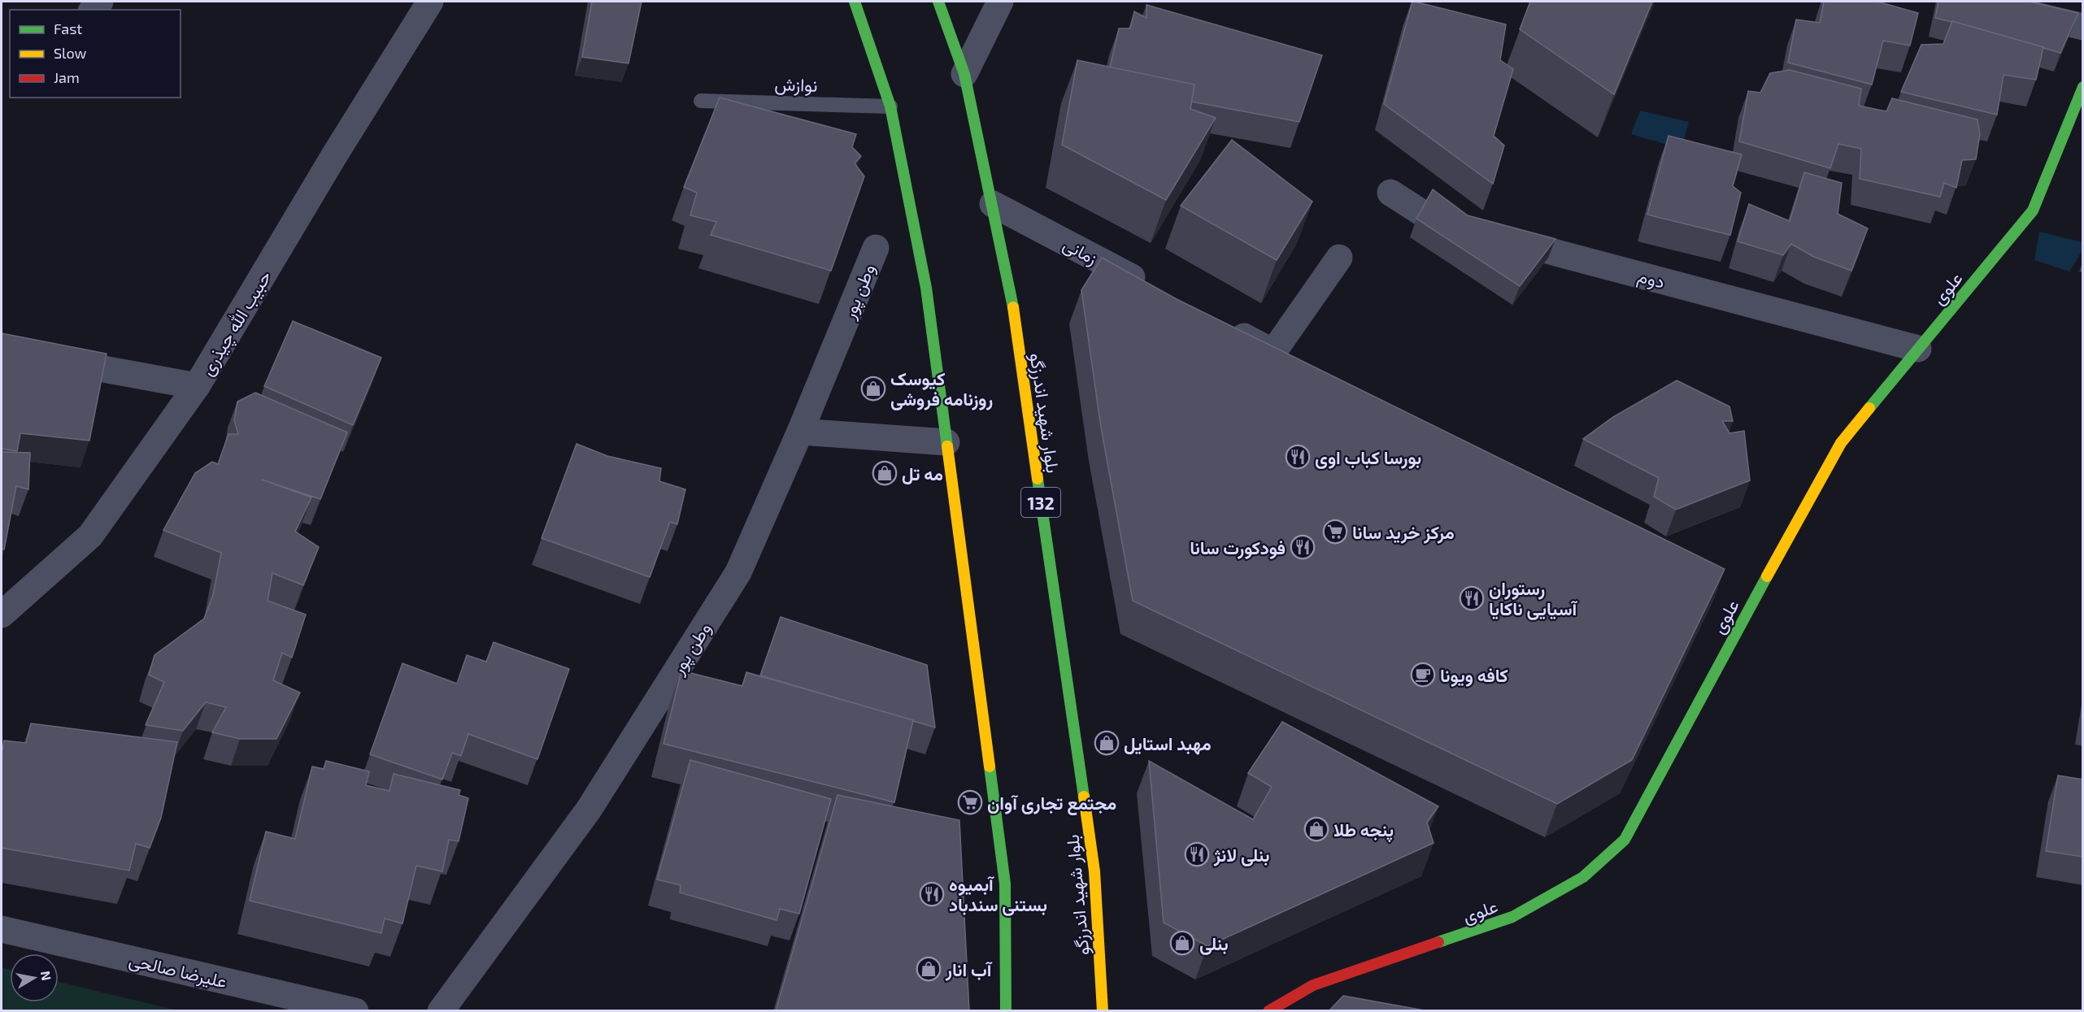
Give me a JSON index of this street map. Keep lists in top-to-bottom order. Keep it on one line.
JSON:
{"streets":{"main road":["علوی","بلوار شهید اندرزگو","132"],"street":["زمانی","دوم","وطن پور","حبیب الله چیذری","علیرضا صالحی"],"lane":["نوازش"]},"crossings":[["زمانی","بلوار شهید اندرزگو"],["دوم","علوی"]],"places":{"shop":["کیوسک روزنامه فروشی","مه تل","مهبد استایل","پنجه طلا","بنلی","آب انار"],"restaurant":["بورسا کباب اوی","فودکورت سانا","رستوران آسیایی ناکایا","بنلی لانژ","آبمیوه بستنی سندباد"],"supermarket":["مرکز خرید سانا","مجتمع تجاری آوان"],"cafe":["کافه ویونا"]},"legend":["Fast","Slow","Jam"],"north":"right"}
